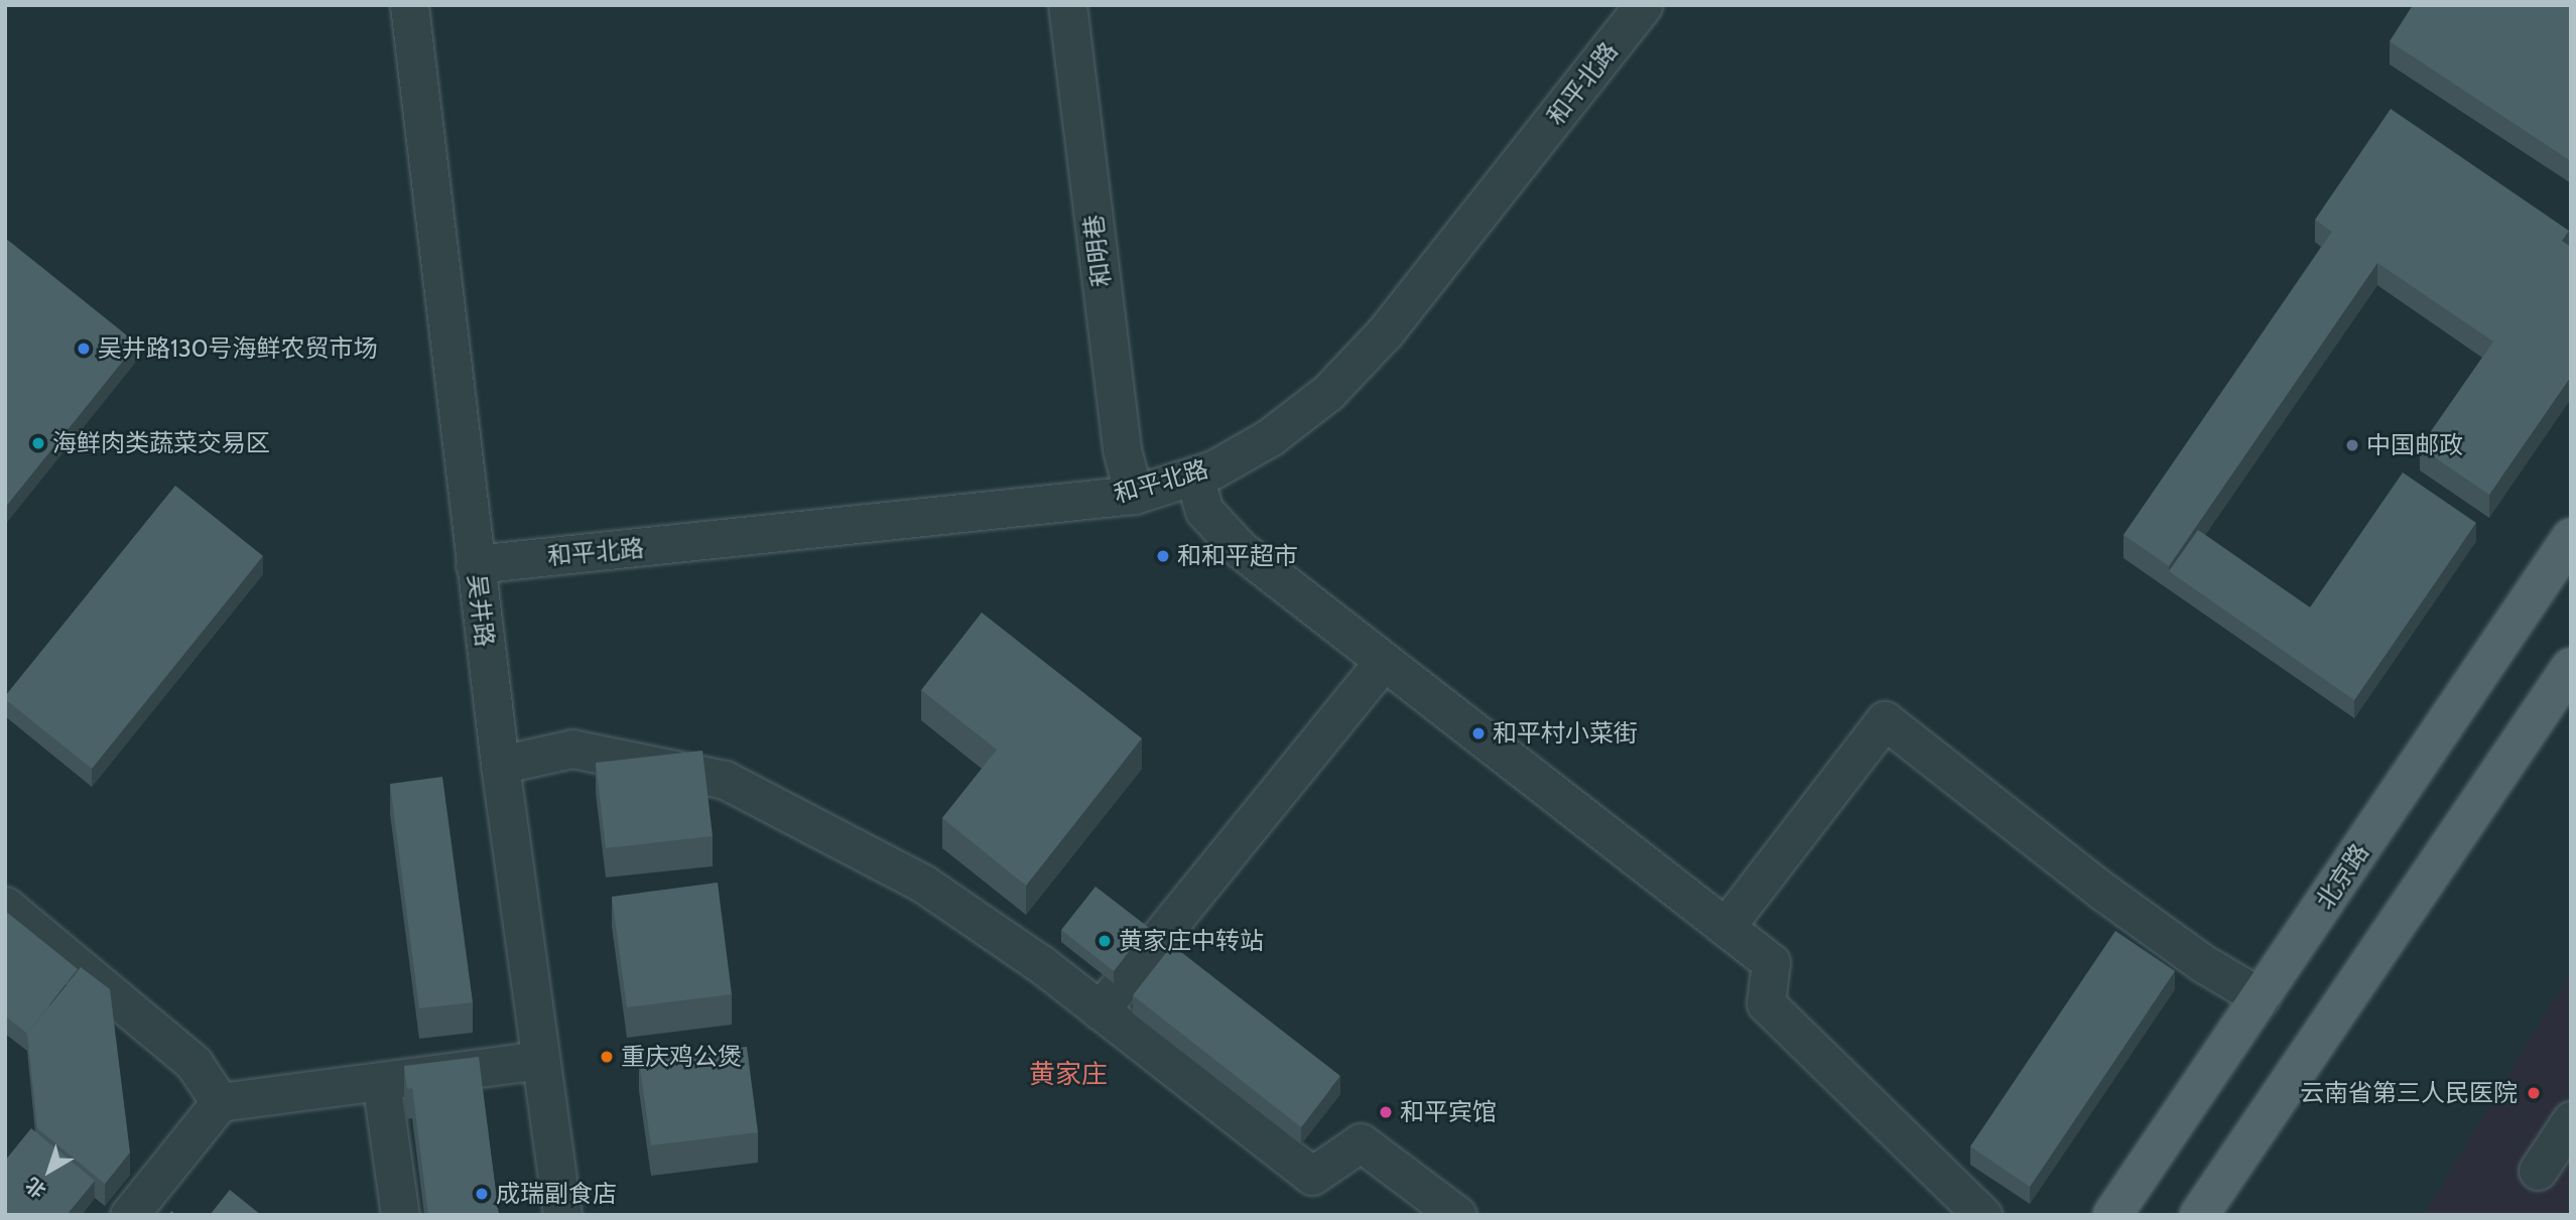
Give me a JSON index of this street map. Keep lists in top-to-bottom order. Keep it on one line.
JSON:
{"streets":{"main road":["北京路"],"street":["和平北路","和明巷","吴井路"]},"crossings":[["和平北路","和明巷"],["和平北路","吴井路"]],"districts":["黄家庄"],"places":["吴井路130号海鲜农贸市场","海鲜肉类蔬菜交易区","中国邮政","和和平超市","和平村小菜街","黄家庄中转站","重庆鸡公煲","云南省第三人民医院","和平宾馆","成瑞副食店"],"north":"bottom left"}
